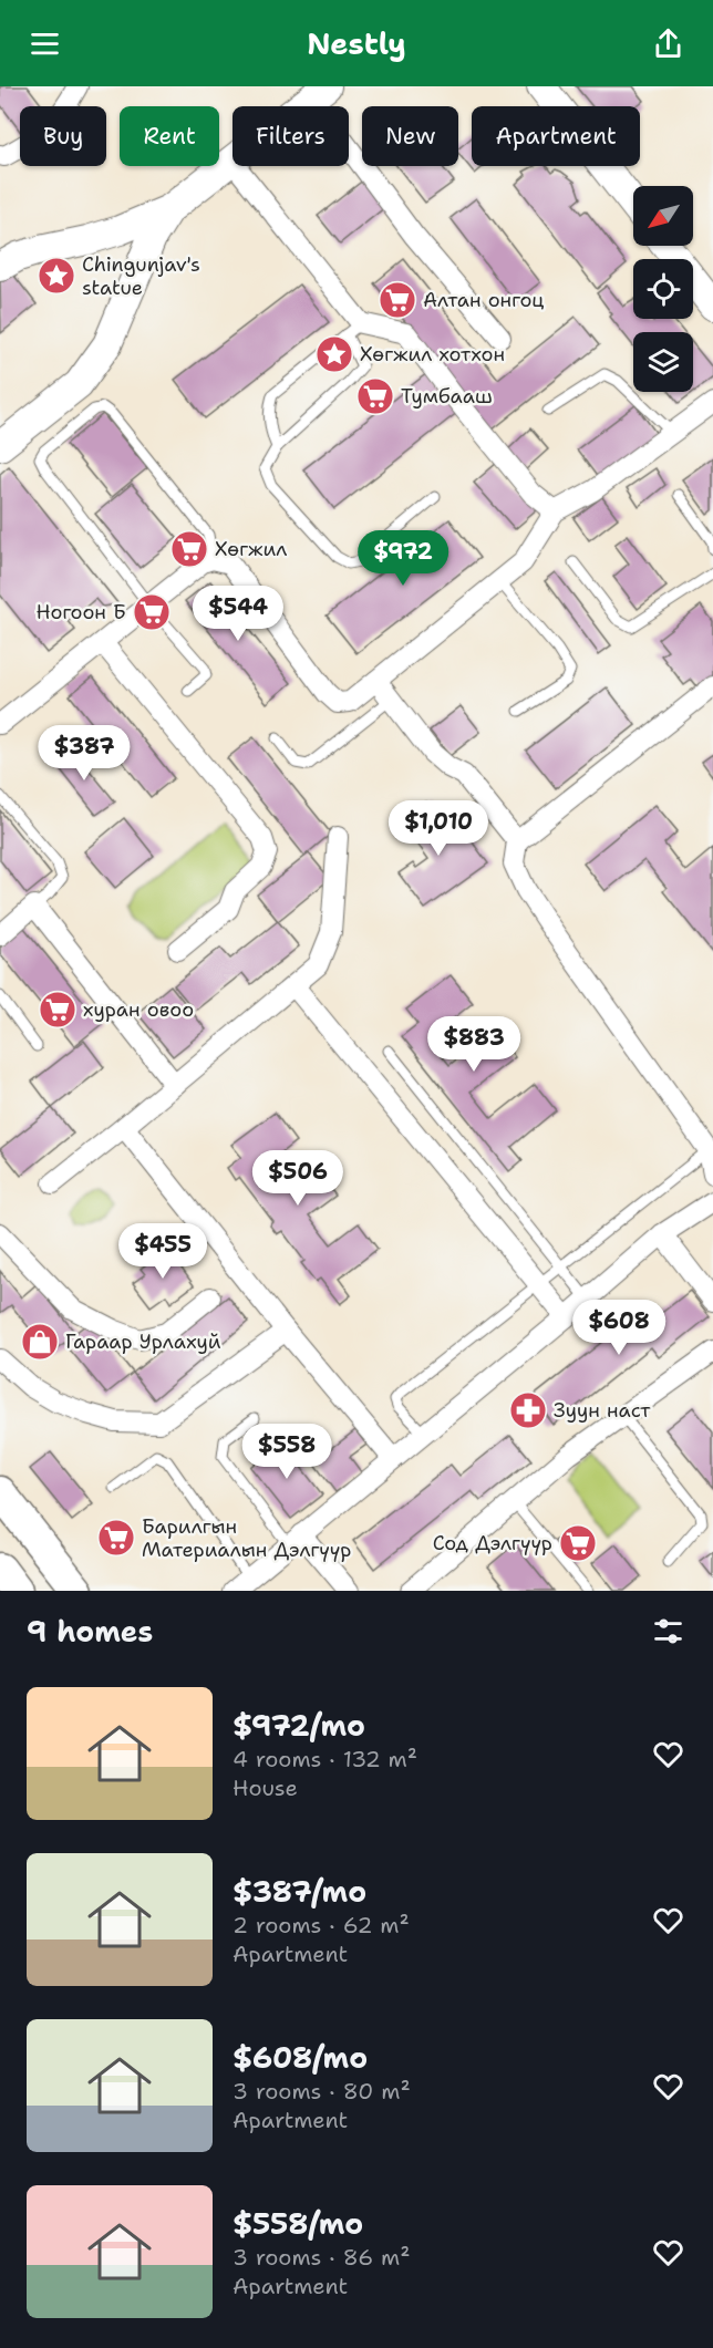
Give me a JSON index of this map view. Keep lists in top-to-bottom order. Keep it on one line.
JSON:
{"places":{"place":["Chingunjav's statue","Хөгжил хотхон"],"supermarket":["Алтан онгоц","Тумбааш","Хөгжил","Ногоон Б","хуран овоо","Барилгын Материалын Дэлгүүр","Сод Дэлгүүр"],"shop":["Гараар Урлахуй"],"pharmacy":["Зуун наст"]},"north":"bottom left","page":{"header":"Nestly","chip":["Buy","Rent","Filters","New","Apartment"],"price":["$972","$544","$387","$1,010","$883","$506","$455","$608","$558"],"heading":"9 homes","list":[{"name":"$972/mo","note":"4 rooms · 132 m² · House"},{"name":"$387/mo","note":"2 rooms · 62 m² · Apartment"},{"name":"$608/mo","note":"3 rooms · 80 m² · Apartment"},{"name":"$558/mo","note":"3 rooms · 86 m² · Apartment"}]}}
